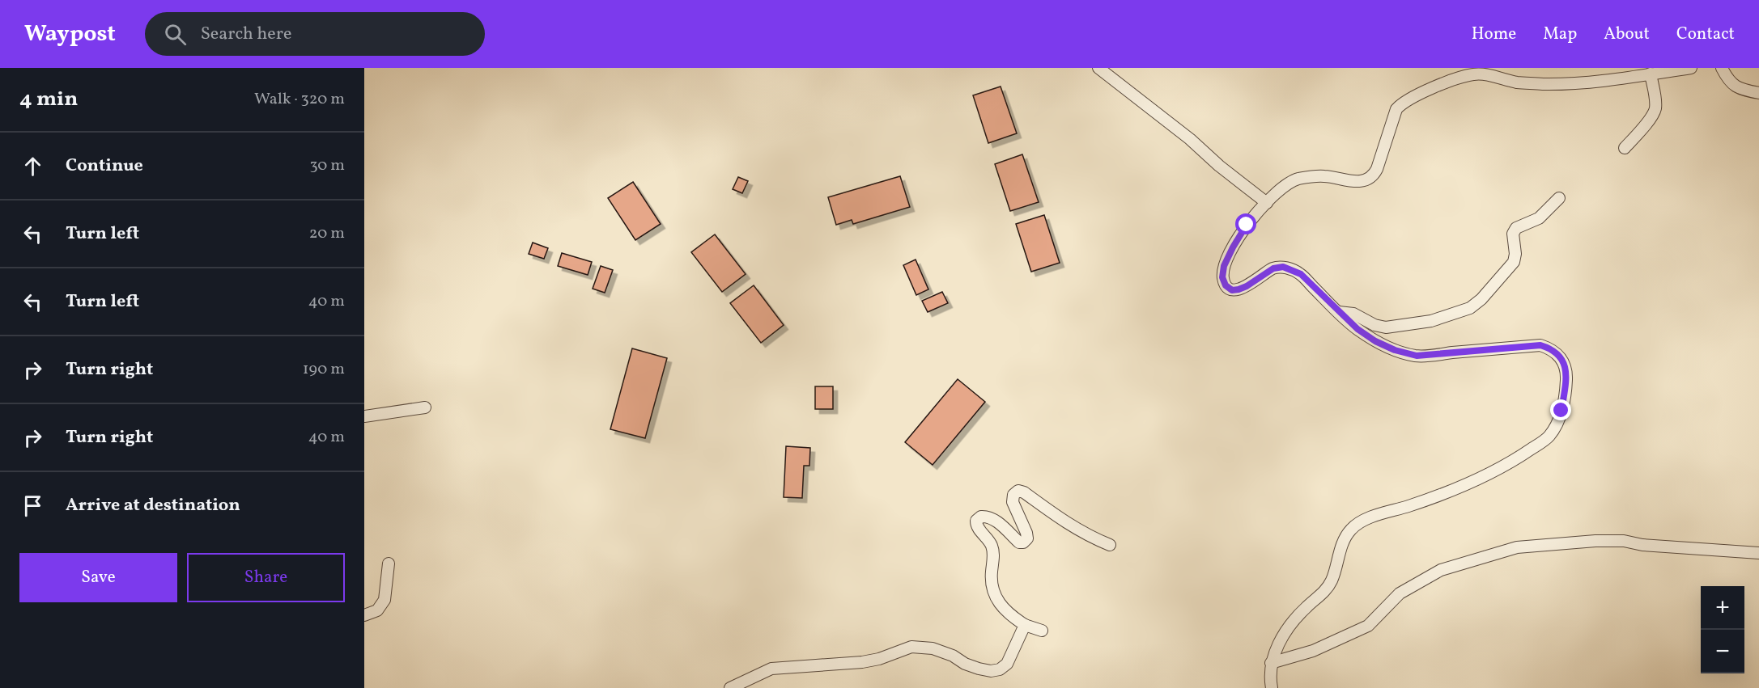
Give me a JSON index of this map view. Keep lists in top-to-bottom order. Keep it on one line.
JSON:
{"page":{"header":"Waypost","search":"Search here","nav":["Home","Map","About","Contact"],"heading":["4 min","Walk · 320 m"],"list":[["Continue","30 m"],["Turn left","20 m"],["Turn left","40 m"],["Turn right","190 m"],["Turn right","40 m"],"Arrive at destination"],"buttons":["Save","Share"],"map_buttons":["+","−"]}}
